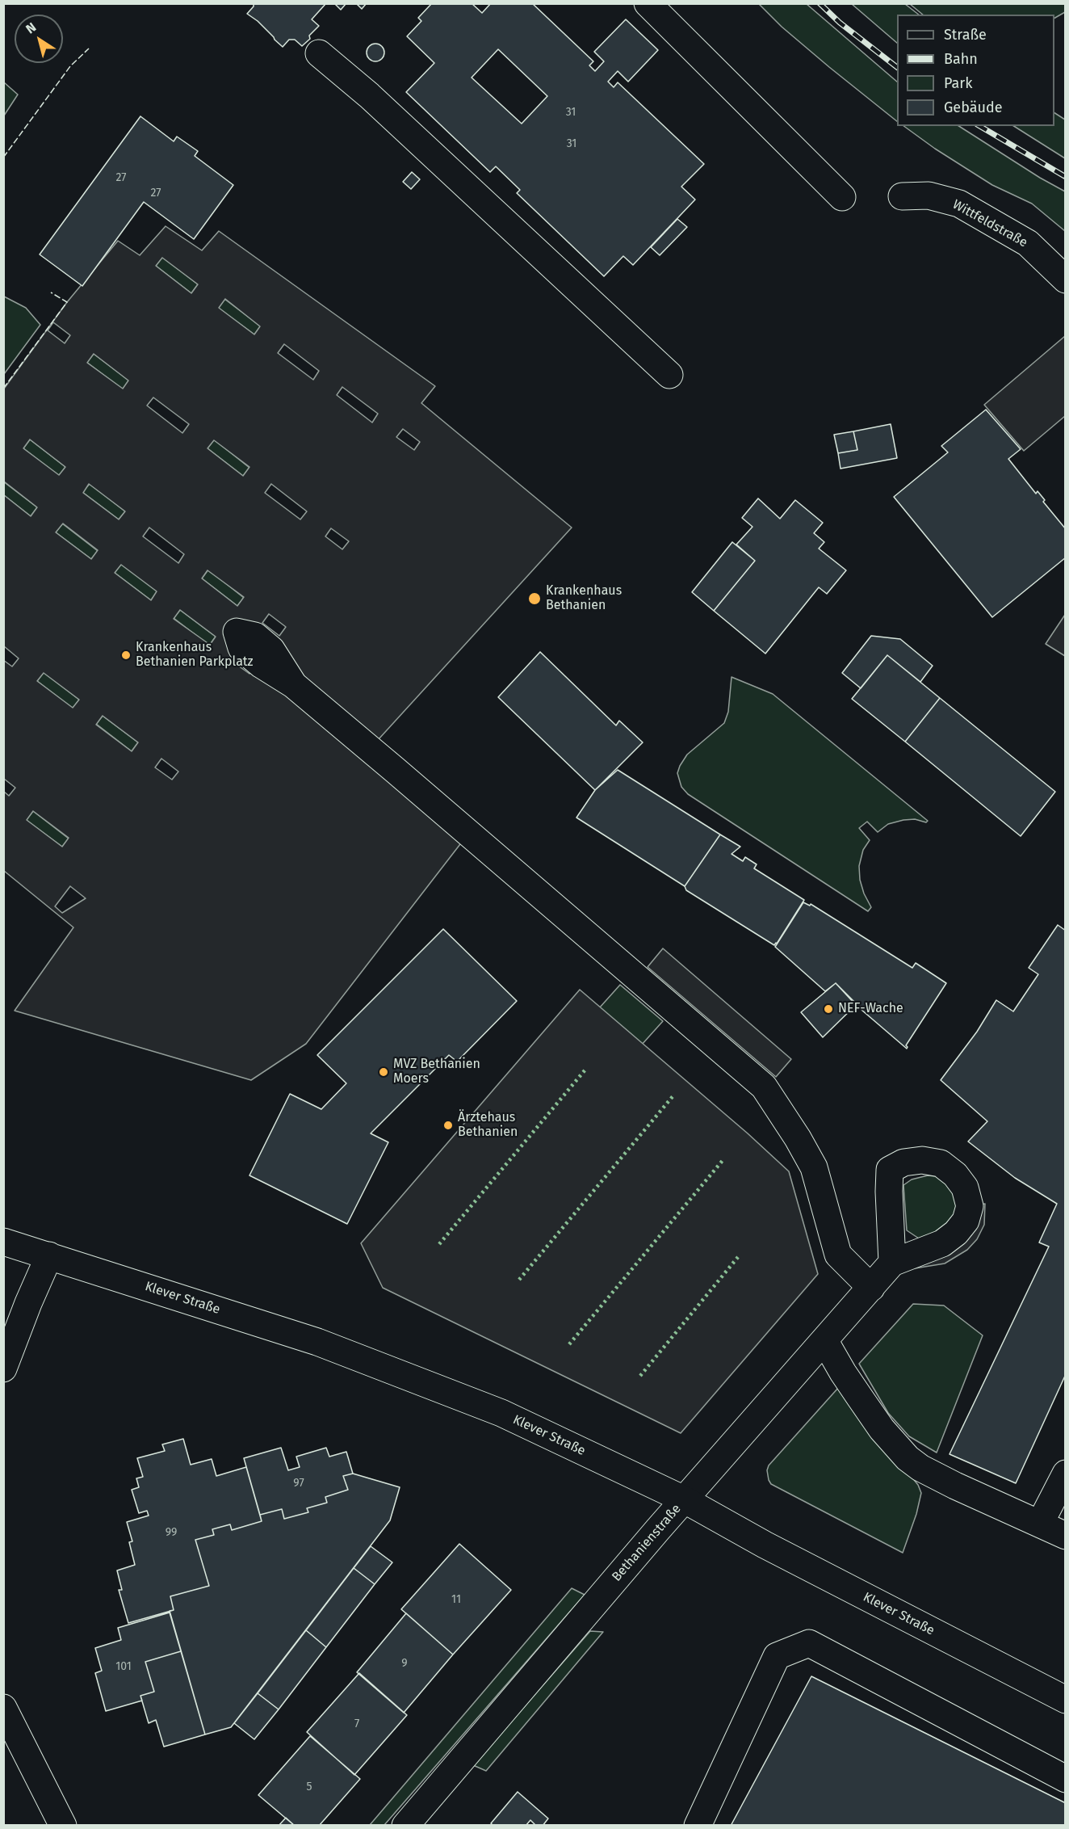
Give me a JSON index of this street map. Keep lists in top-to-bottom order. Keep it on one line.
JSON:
{"streets":{"main road":["Wittfeldstraße","Klever Straße","Bethanienstraße"]},"crossings":[["Klever Straße","Bethanienstraße"]],"places":["Krankenhaus Bethanien","Krankenhaus Bethanien Parkplatz","NEF-Wache","MVZ Bethanien Moers","Ärztehaus Bethanien"],"house_numbers":["31","31","27","27","97","99","11","9","101","7","5"],"legend":["Straße","Bahn","Park","Gebäude"],"north":"top left"}
